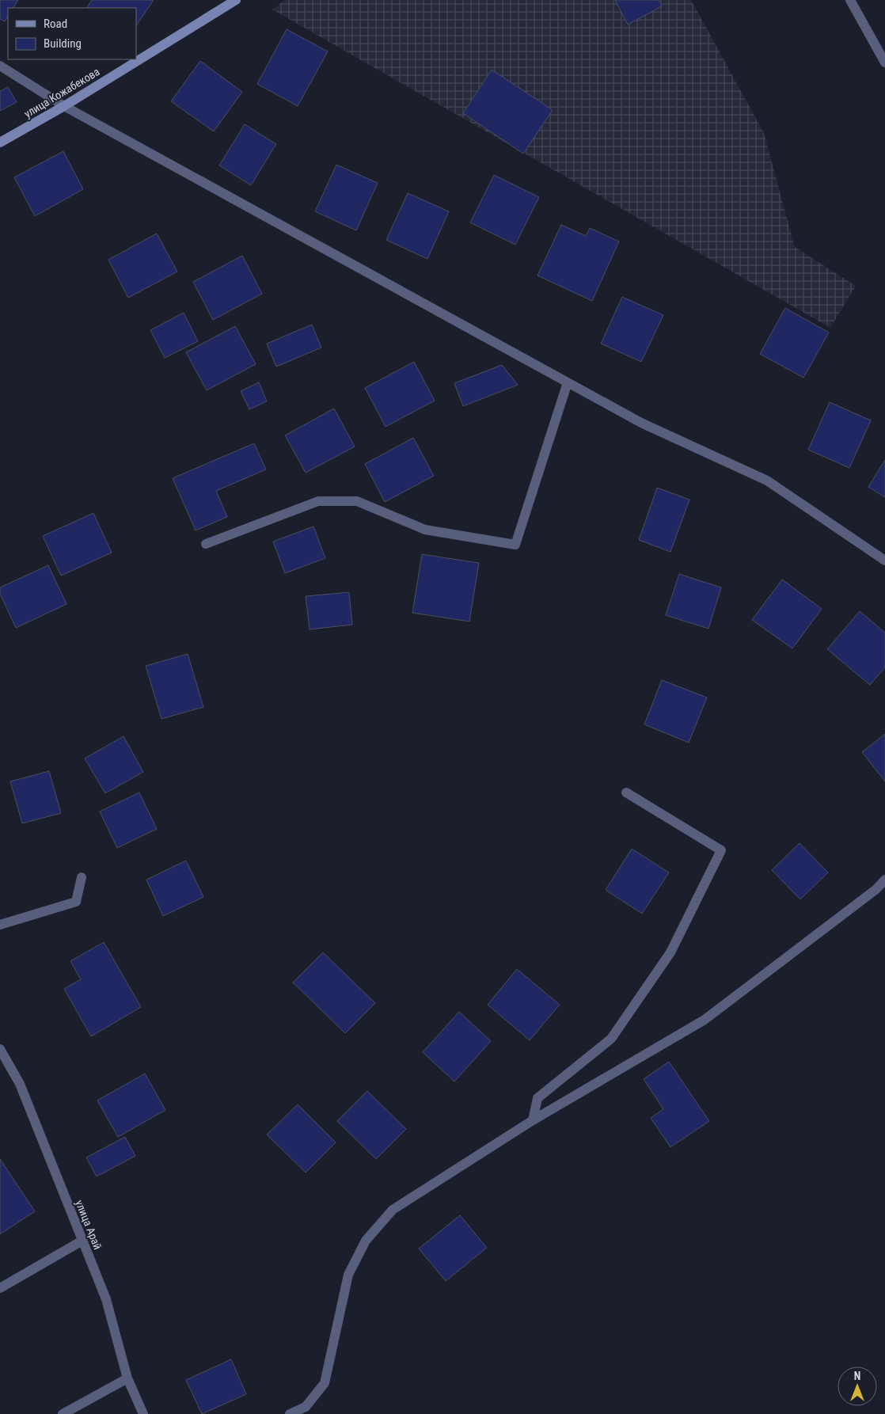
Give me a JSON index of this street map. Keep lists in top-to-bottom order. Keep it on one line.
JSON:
{"streets":{"main road":["улица Кожабекова"],"street":["улица Арай"]},"legend":["Road","Building"],"north":"top"}
